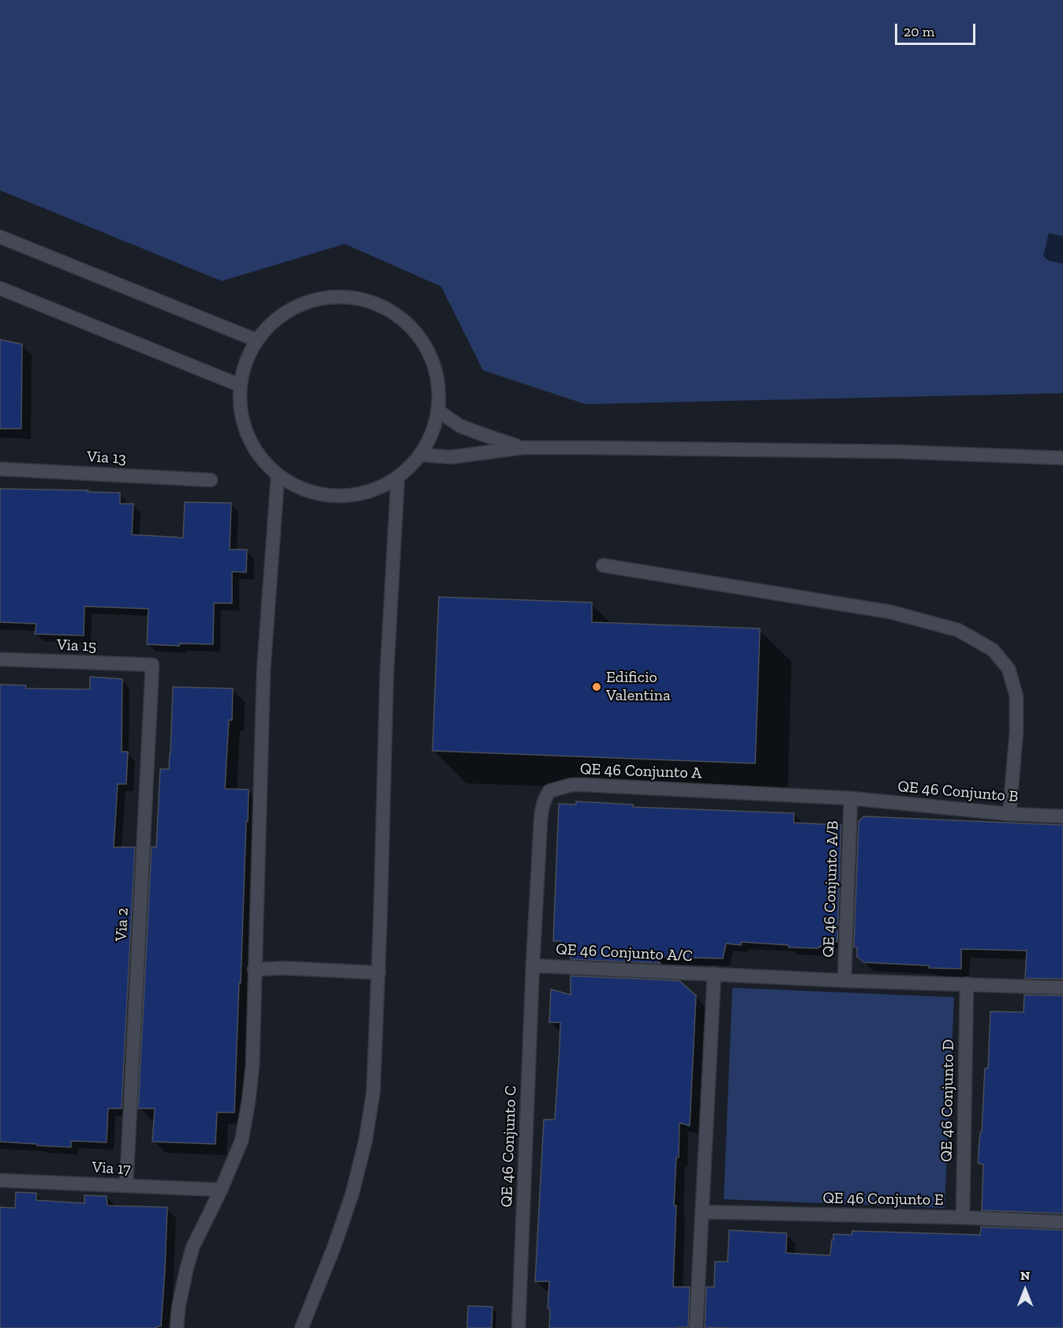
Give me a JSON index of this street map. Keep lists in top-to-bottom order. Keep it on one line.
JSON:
{"streets":{"street":["Via 13","Via 15","QE 46 Conjunto A","QE 46 Conjunto B","QE 46 Conjunto A/B","Via 2","QE 46 Conjunto A/C","QE 46 Conjunto D","QE 46 Conjunto C","Via 17","QE 46 Conjunto E"]},"crossings":[["Via 15","Via 2"],["QE 46 Conjunto A","QE 46 Conjunto B"],["QE 46 Conjunto A","QE 46 Conjunto A/B"],["QE 46 Conjunto A","QE 46 Conjunto A/C"],["QE 46 Conjunto A","QE 46 Conjunto C"],["QE 46 Conjunto B","QE 46 Conjunto A/B"],["QE 46 Conjunto A/B","QE 46 Conjunto A/C"],["QE 46 Conjunto A/B","QE 46 Conjunto D"],["Via 2","Via 17"],["QE 46 Conjunto A/C","QE 46 Conjunto C"],["QE 46 Conjunto D","QE 46 Conjunto E"]],"places":["Edificio Valentina"],"scale_bar":"20 m","north":"top"}
